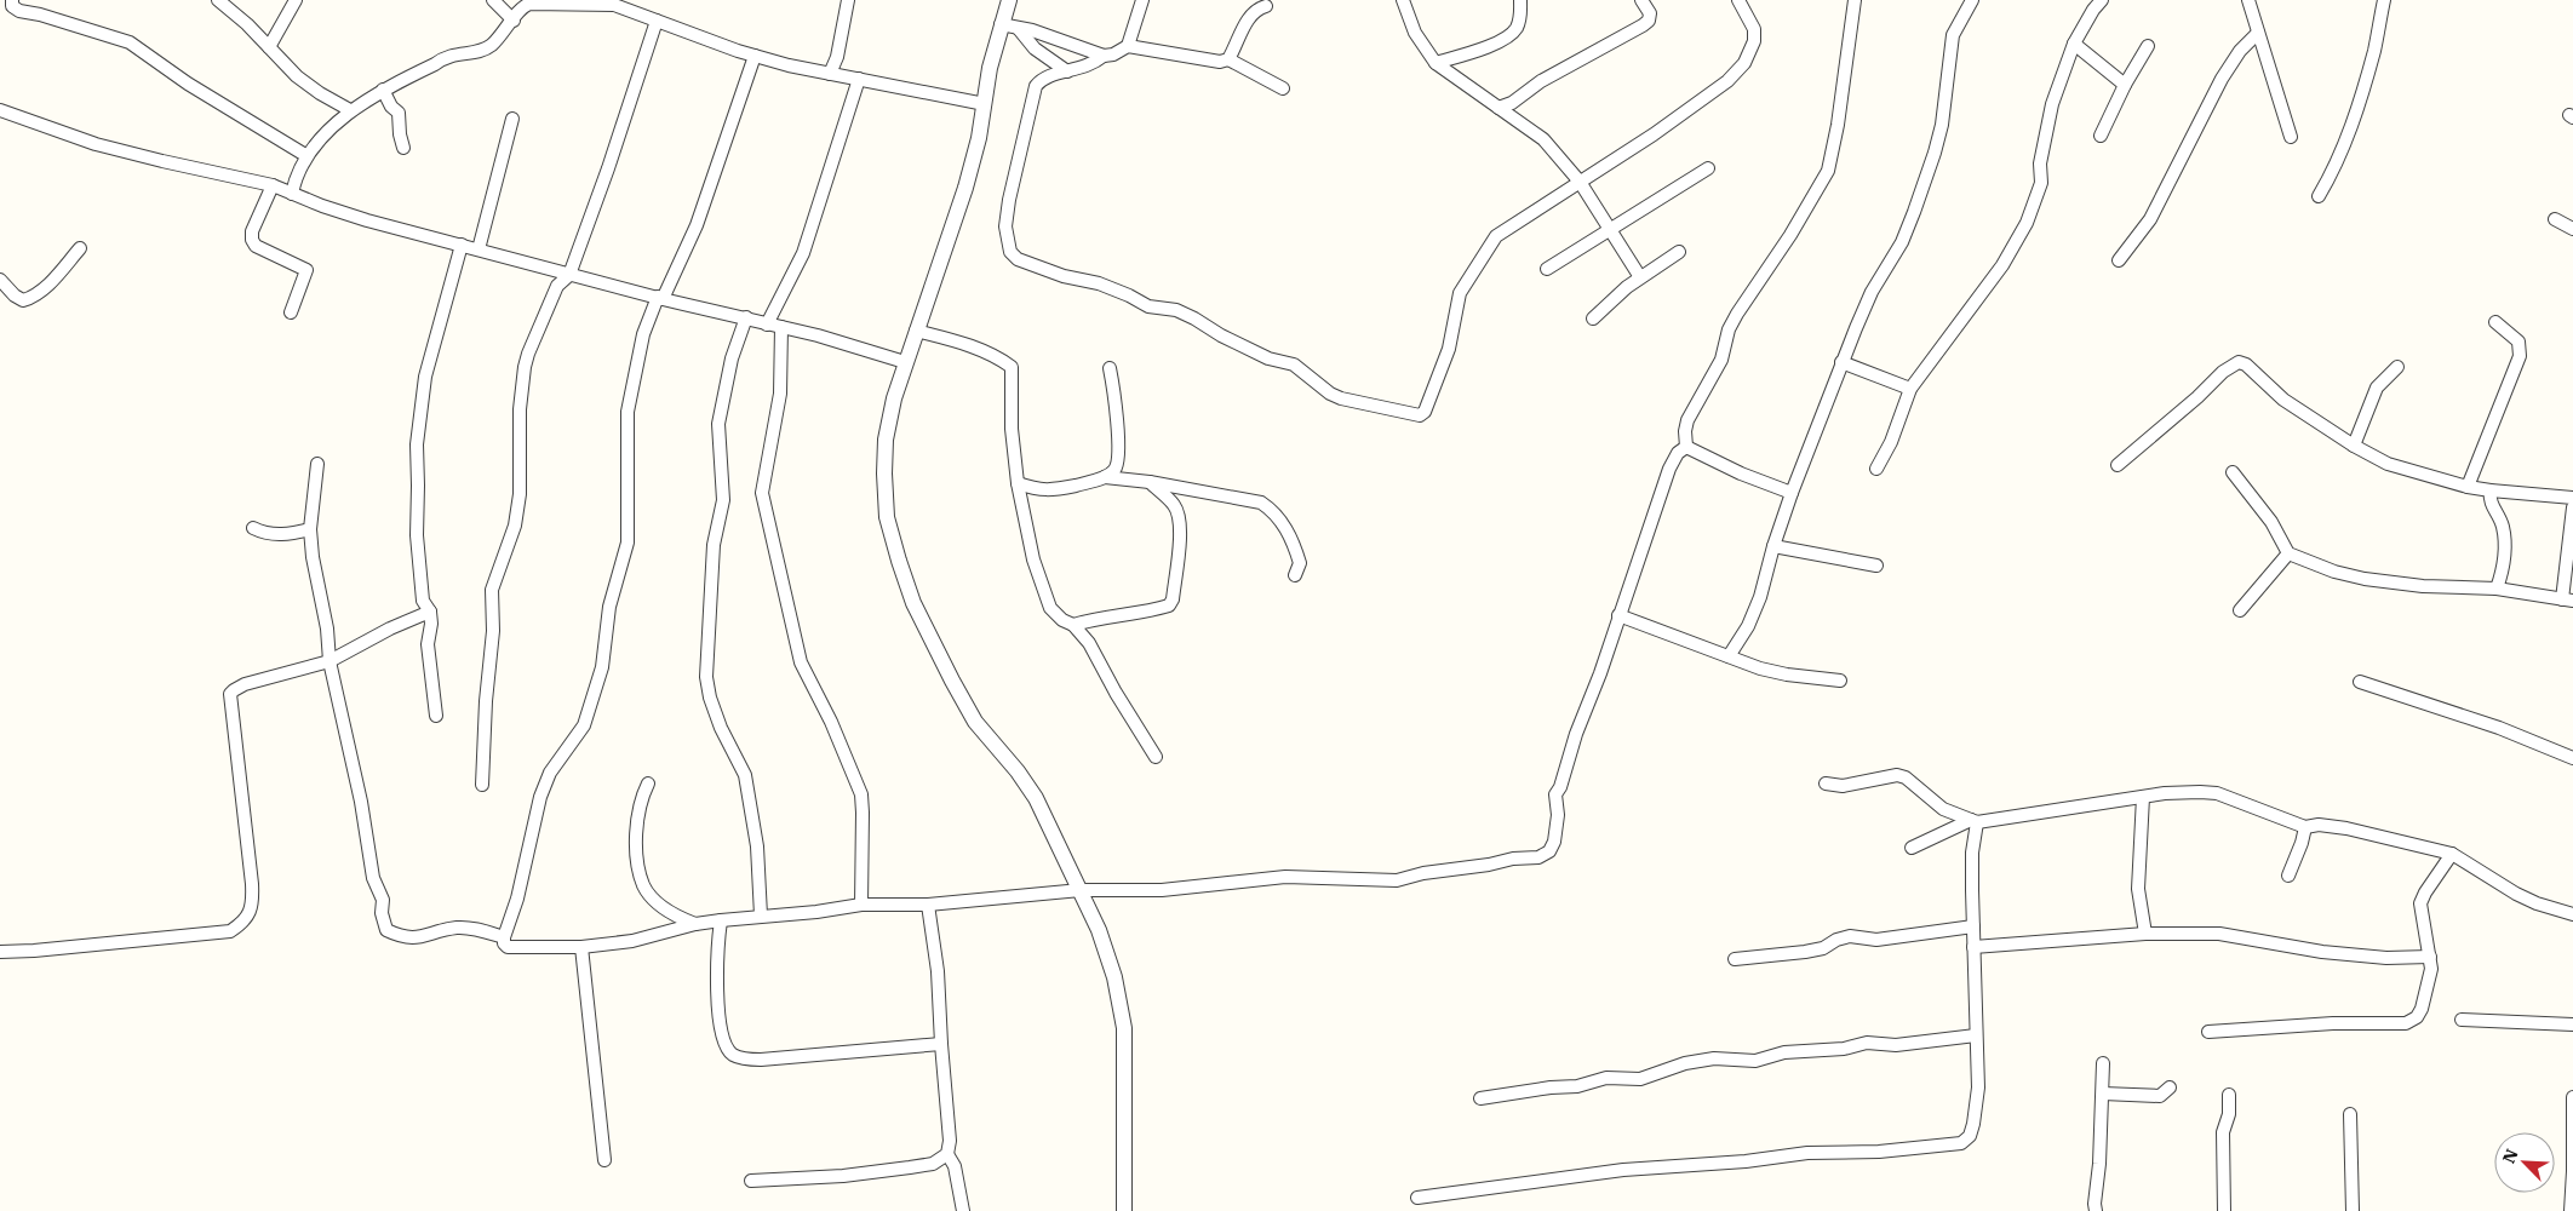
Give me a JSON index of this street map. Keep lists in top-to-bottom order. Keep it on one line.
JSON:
{"north":"top left"}
